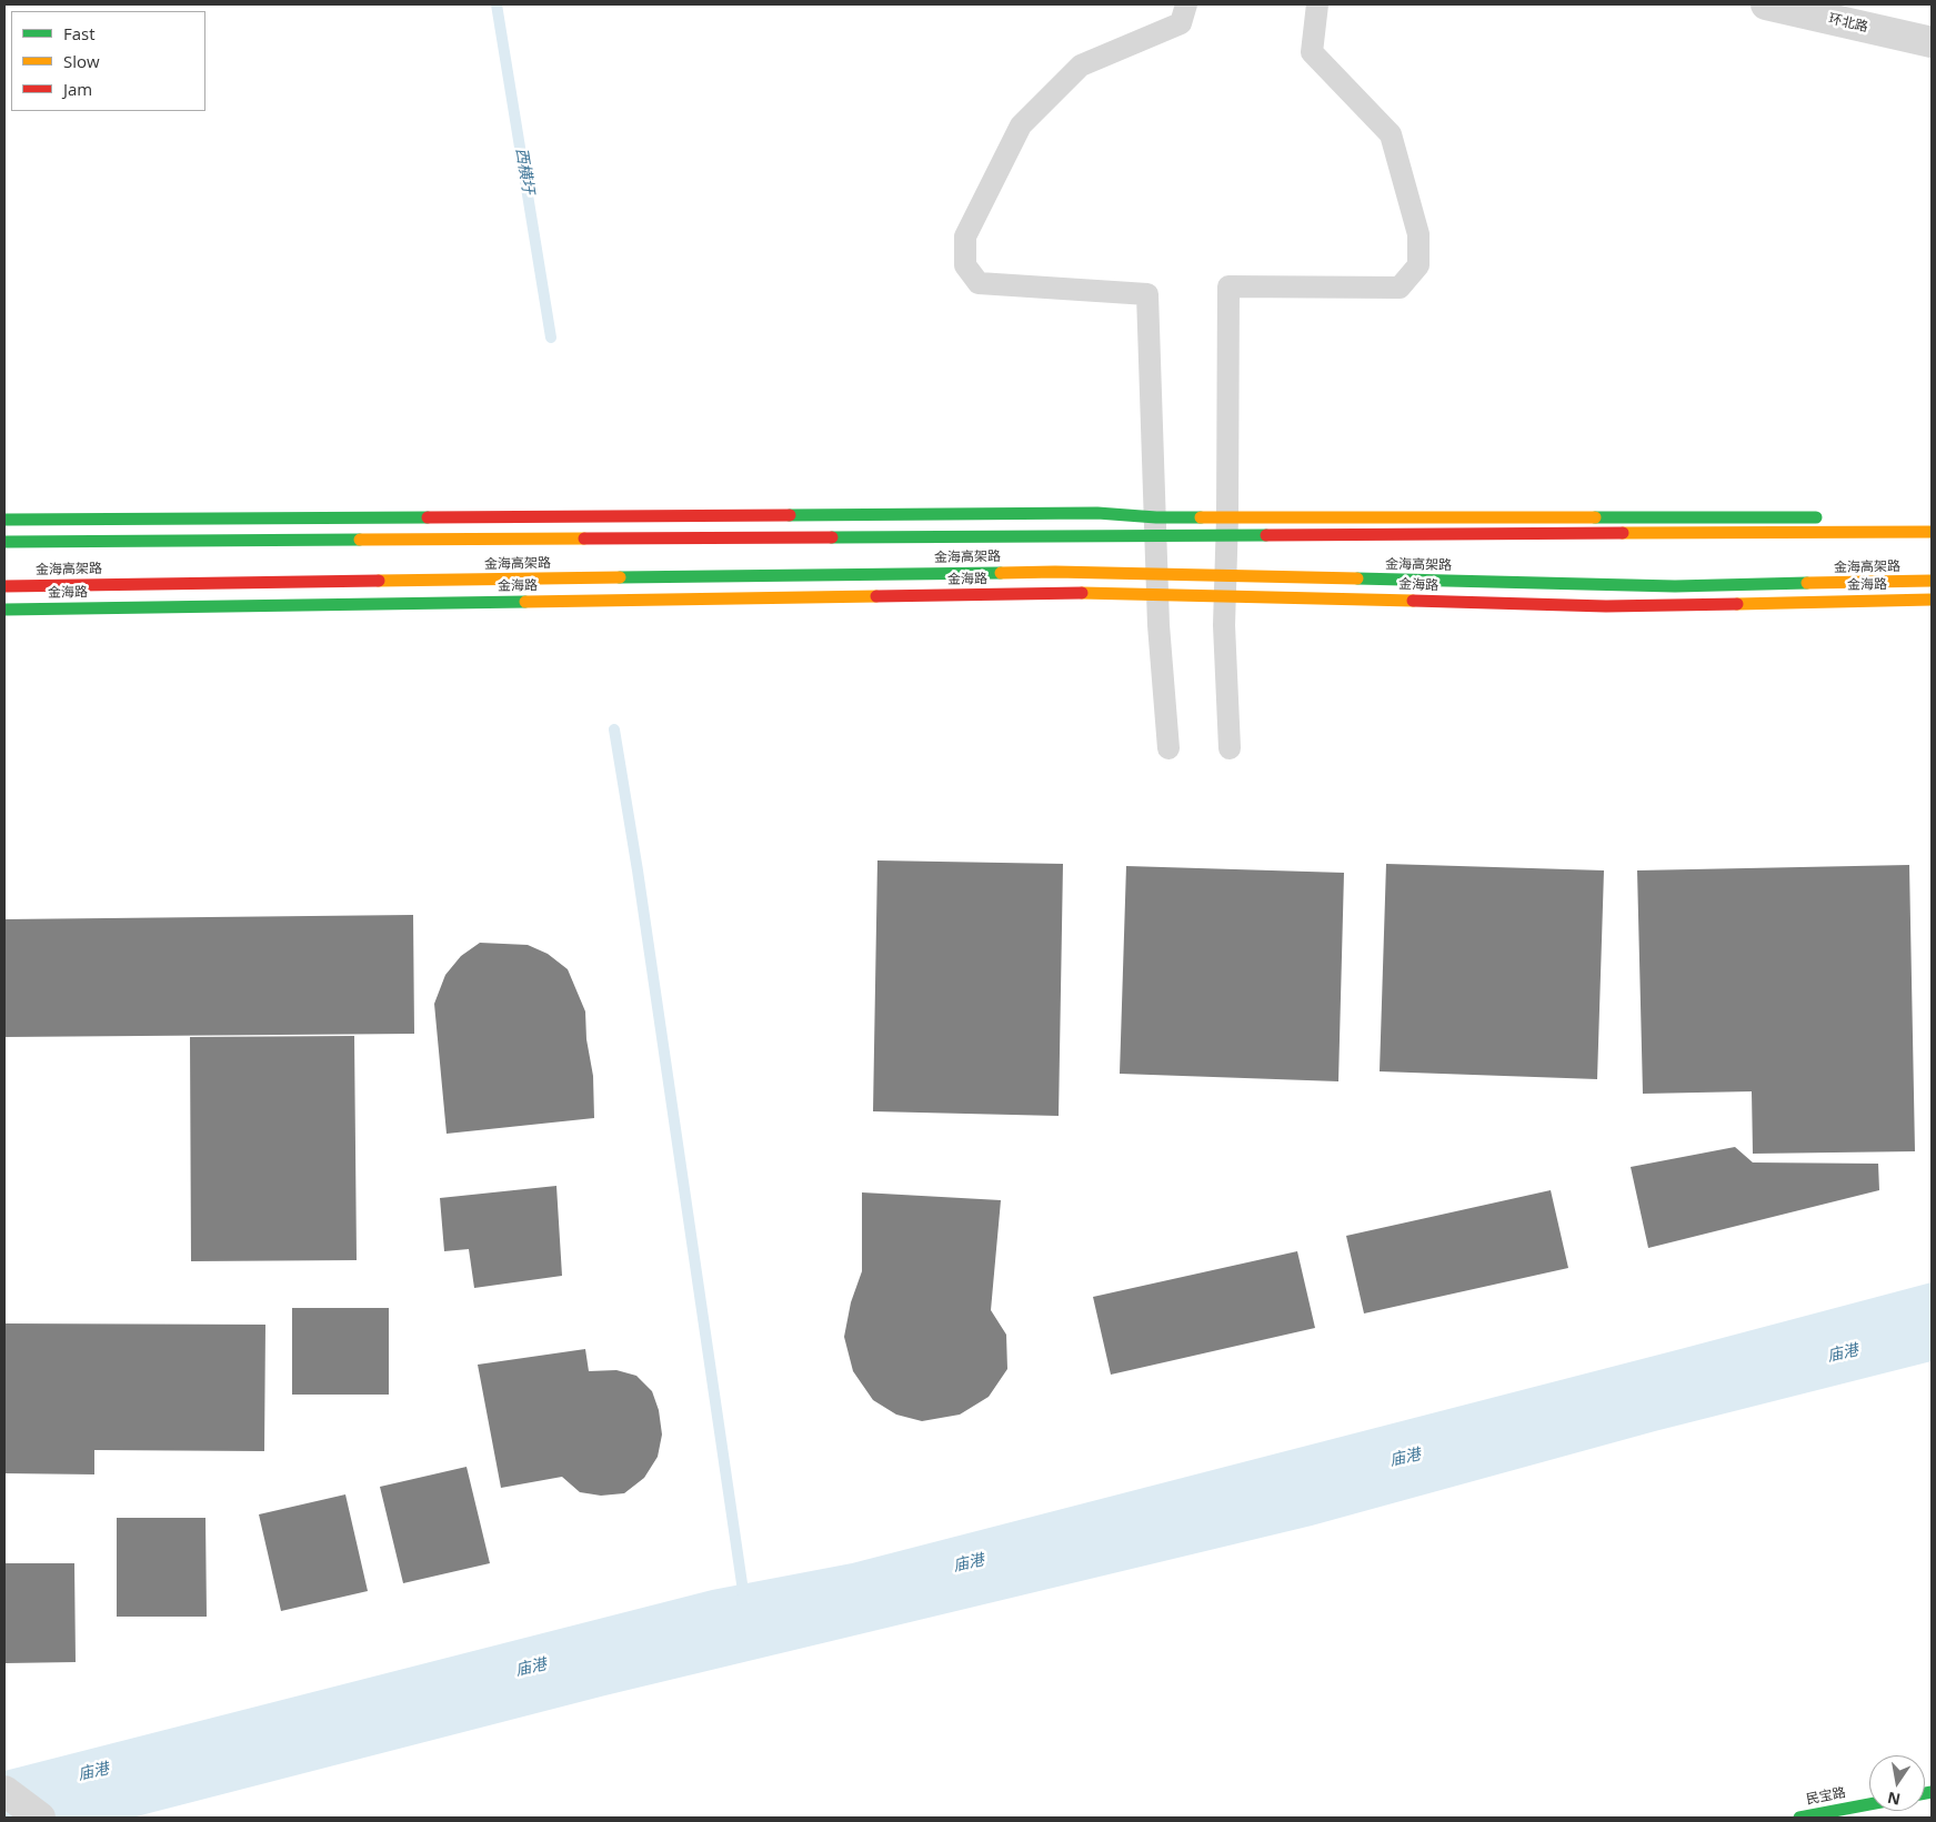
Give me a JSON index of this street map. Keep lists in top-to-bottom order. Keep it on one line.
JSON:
{"streets":{"main road":["金海高架路","金海路","民宝路"],"street":["环北路"]},"water":["西横圩","庙港"],"legend":["Fast","Slow","Jam"],"north":"bottom"}
